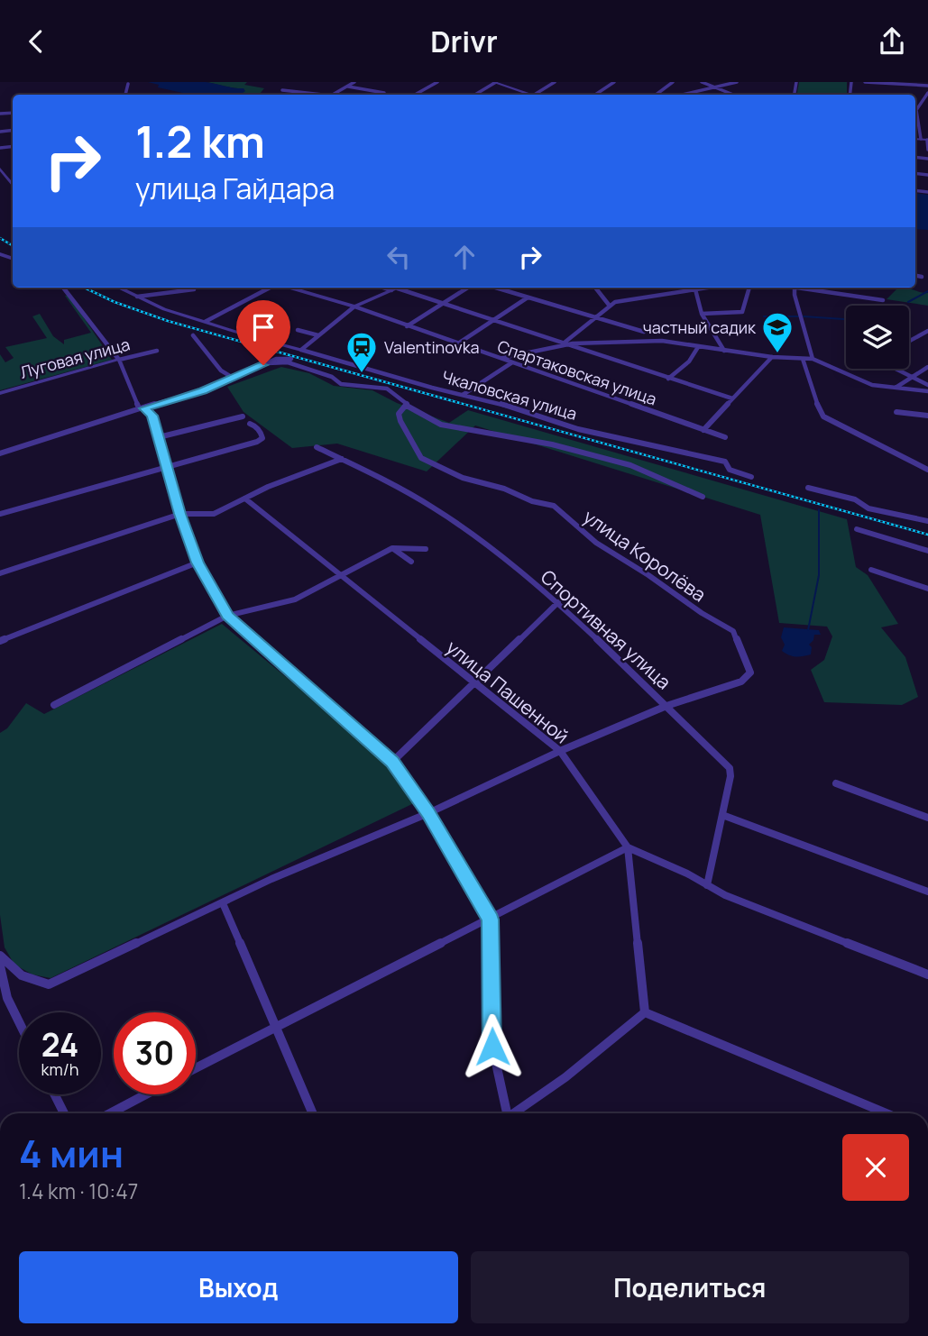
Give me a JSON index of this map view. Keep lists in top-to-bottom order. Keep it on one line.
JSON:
{"streets":{"street":["Луговая улица","Спартаковская улица","Чкаловская улица","улица Королёва","Спортивная улица","улица Пашенной"]},"crossings":[["улица Королёва","Спортивная улица"]],"places":{"school or university":["частный садик"],"station":["Valentinovka"]},"page":{"header":"Drivr","turn":["1.2 km","улица Гайдара"],"speed":"24 km/h","limit":"30","heading":["4 мин","1.4 km · 10:47"],"buttons":["Выход","Поделиться"]}}
